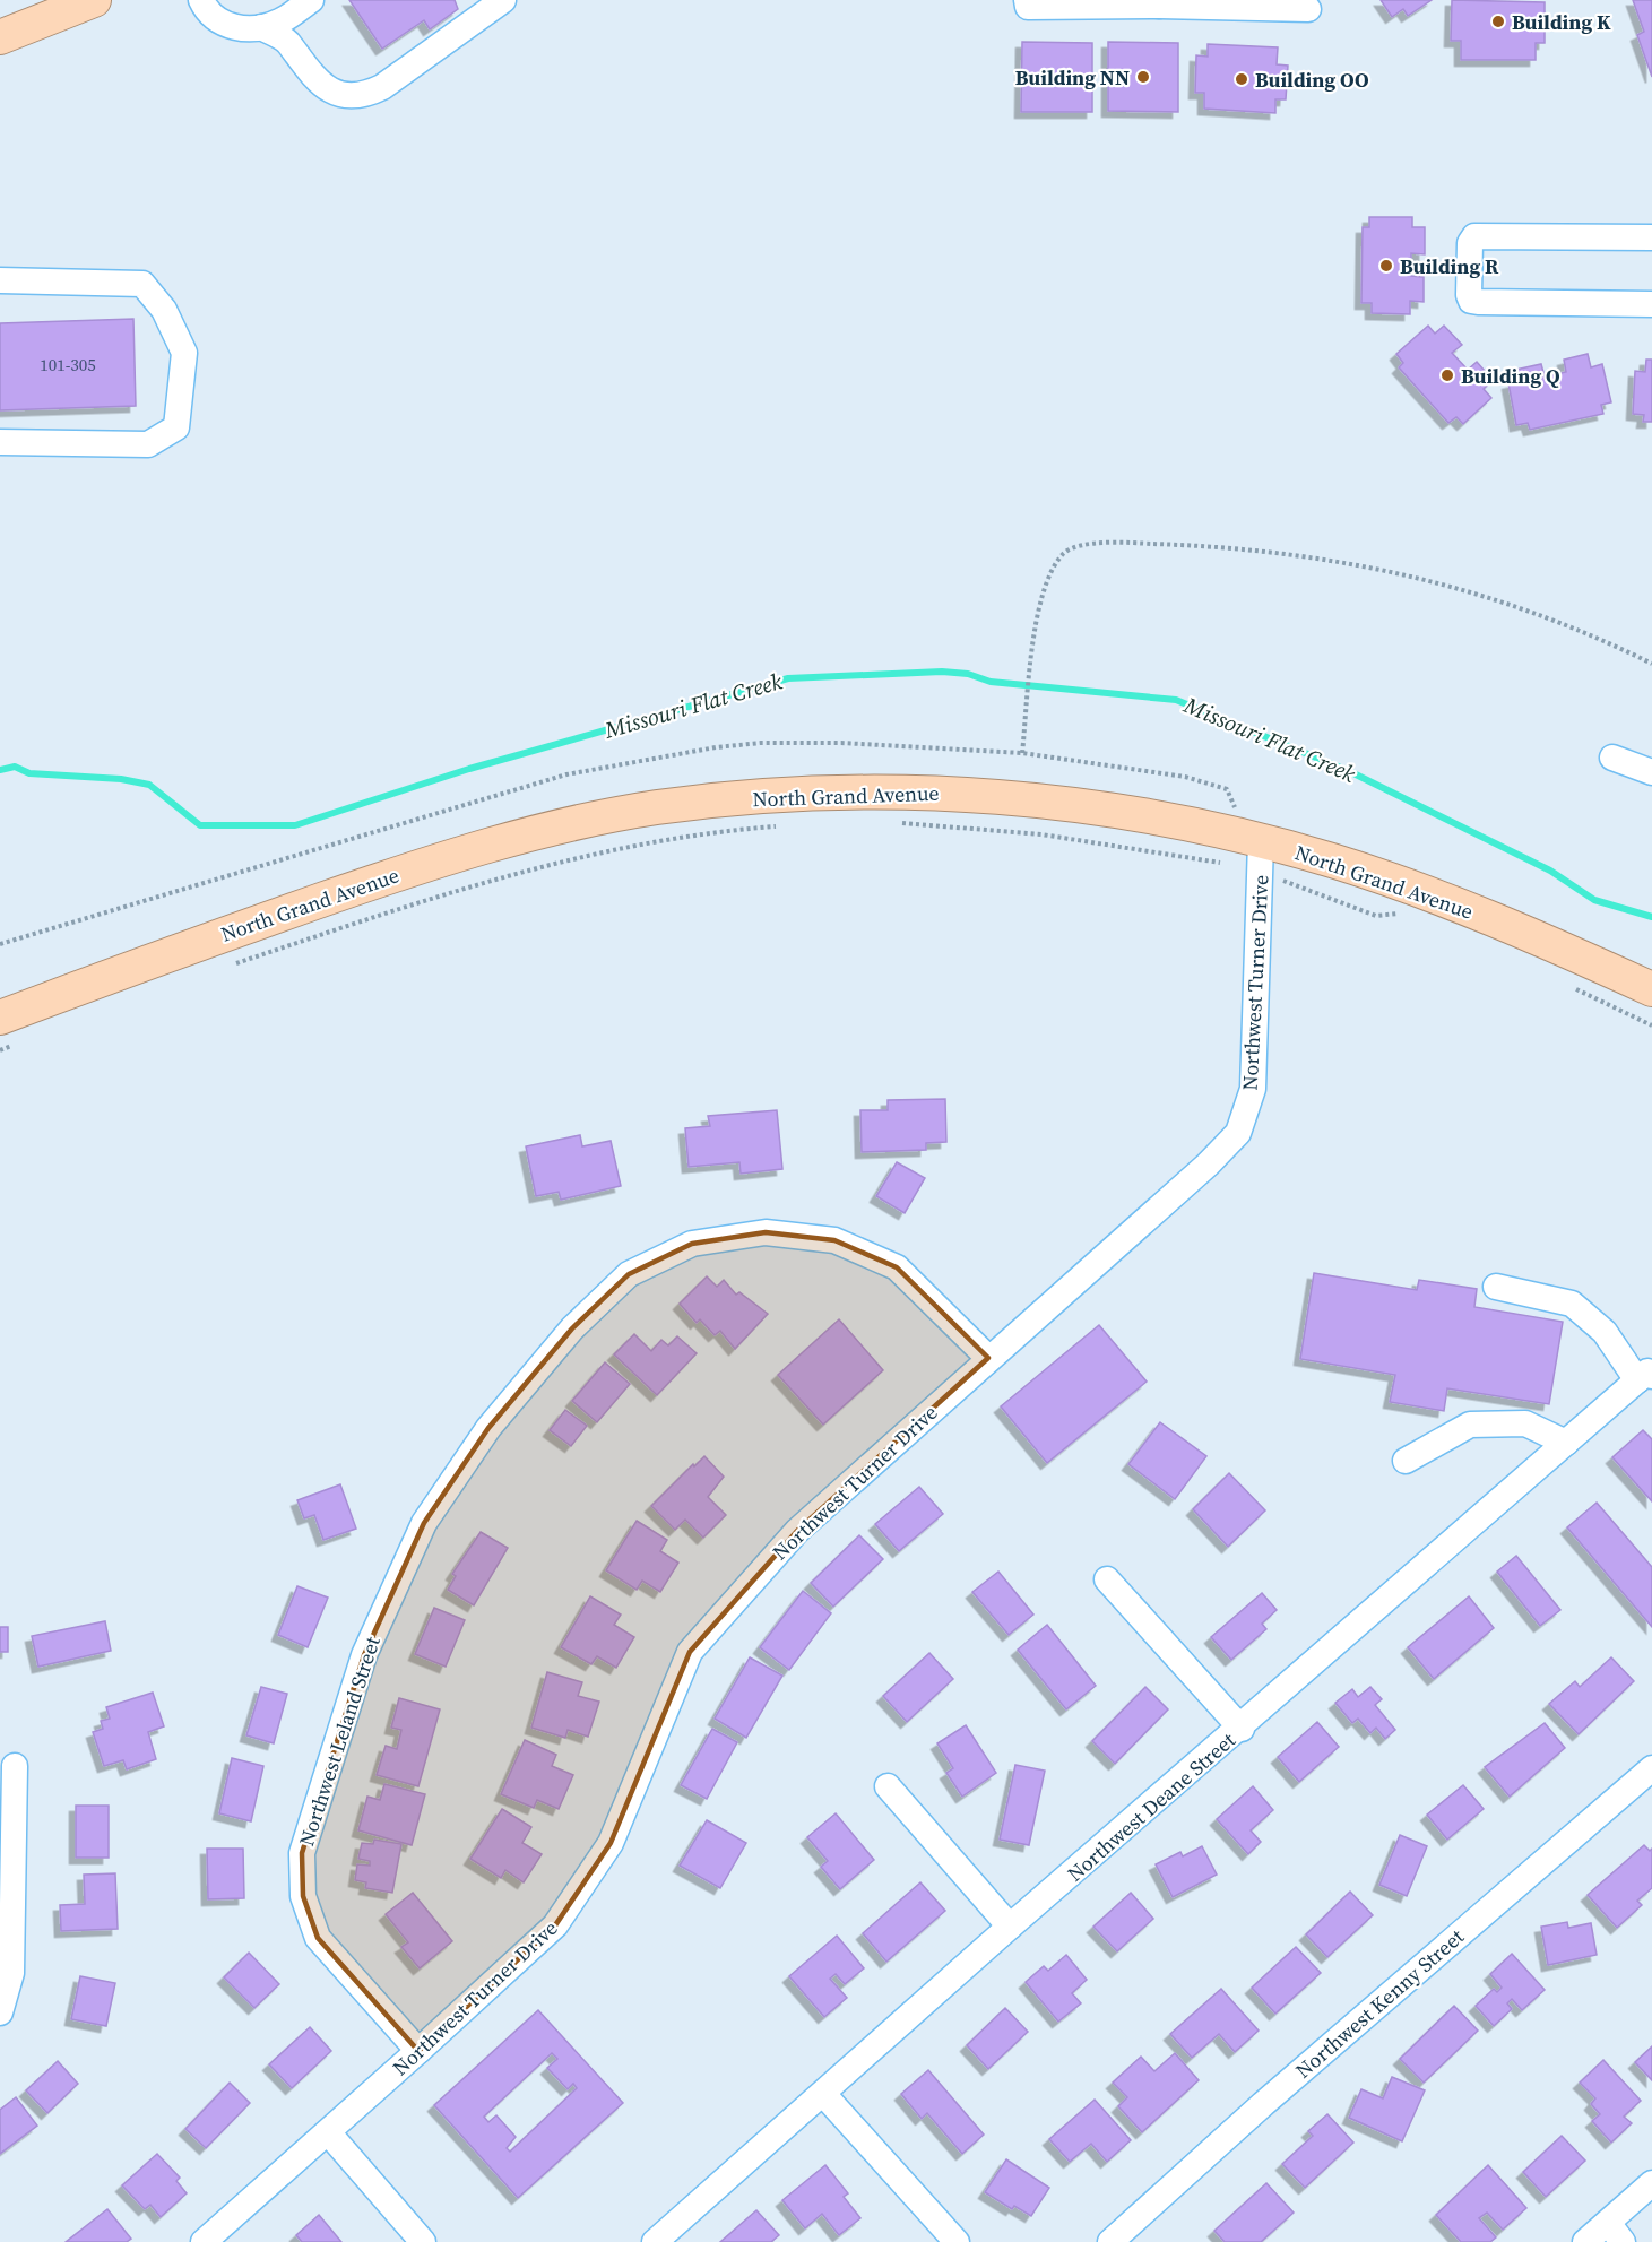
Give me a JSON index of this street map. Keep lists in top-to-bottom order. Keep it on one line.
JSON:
{"streets":{"main road":["North Grand Avenue"],"street":["Northwest Turner Drive","Northwest Leland Street","Northwest Deane Street","Northwest Kenny Street"]},"crossings":[["North Grand Avenue","Northwest Turner Drive"],["Northwest Turner Drive","Northwest Leland Street"]],"water":["Missouri Flat Creek"],"places":["Building K","Building NN","Building OO","Building R","Building Q"],"house_numbers":["101-305"]}
